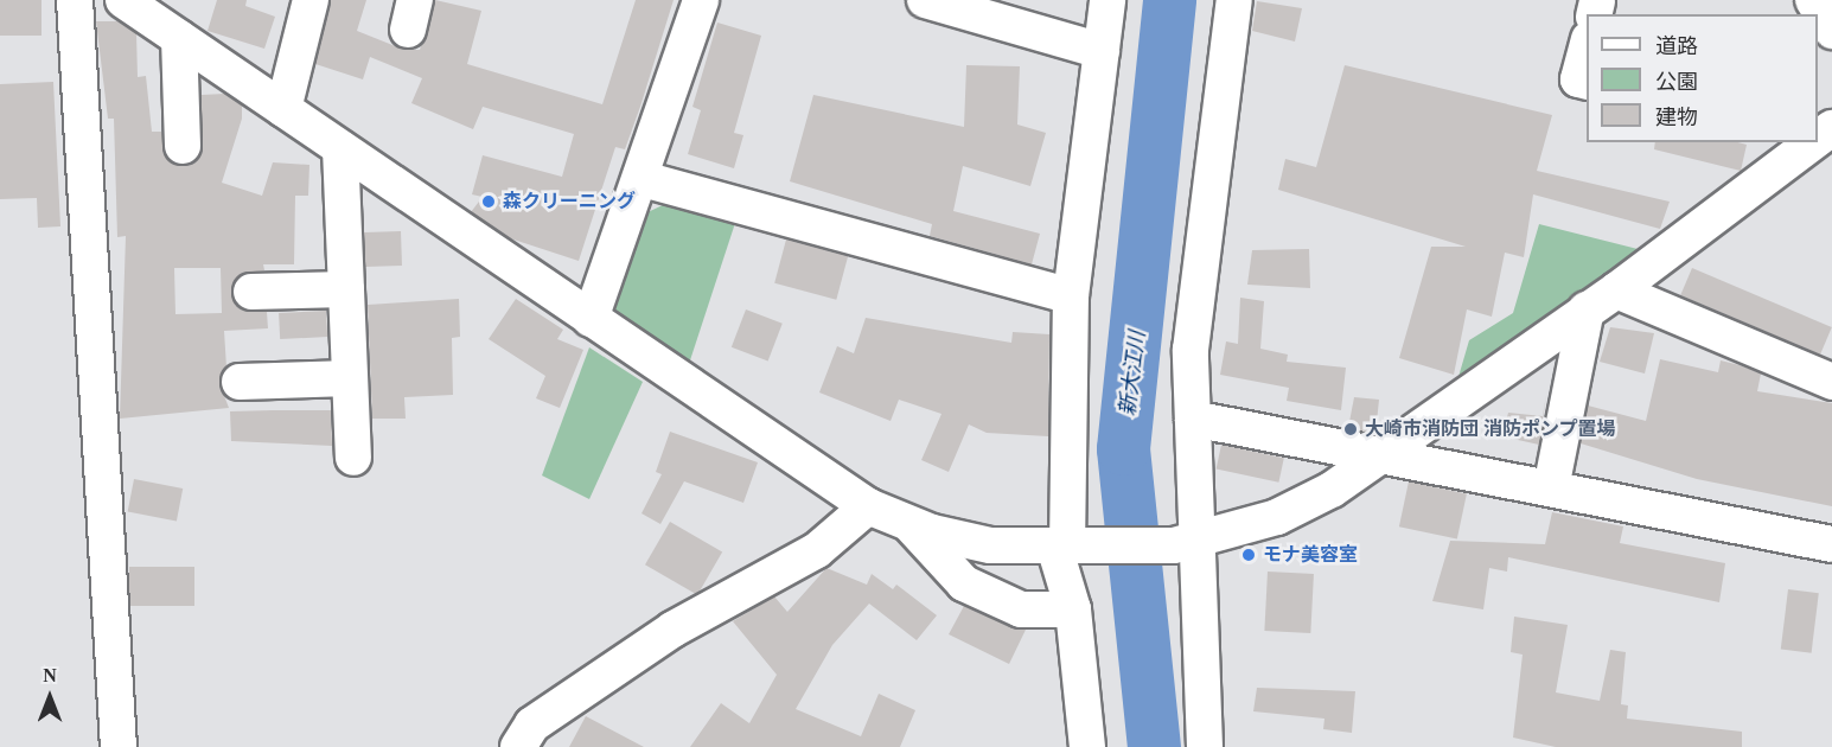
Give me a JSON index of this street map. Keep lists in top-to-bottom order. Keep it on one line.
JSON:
{"water":["新大江川"],"places":["森クリーニング","大崎市消防団 消防ポンプ置場","モナ美容室"],"legend":["道路","公園","建物"],"north":"top"}
